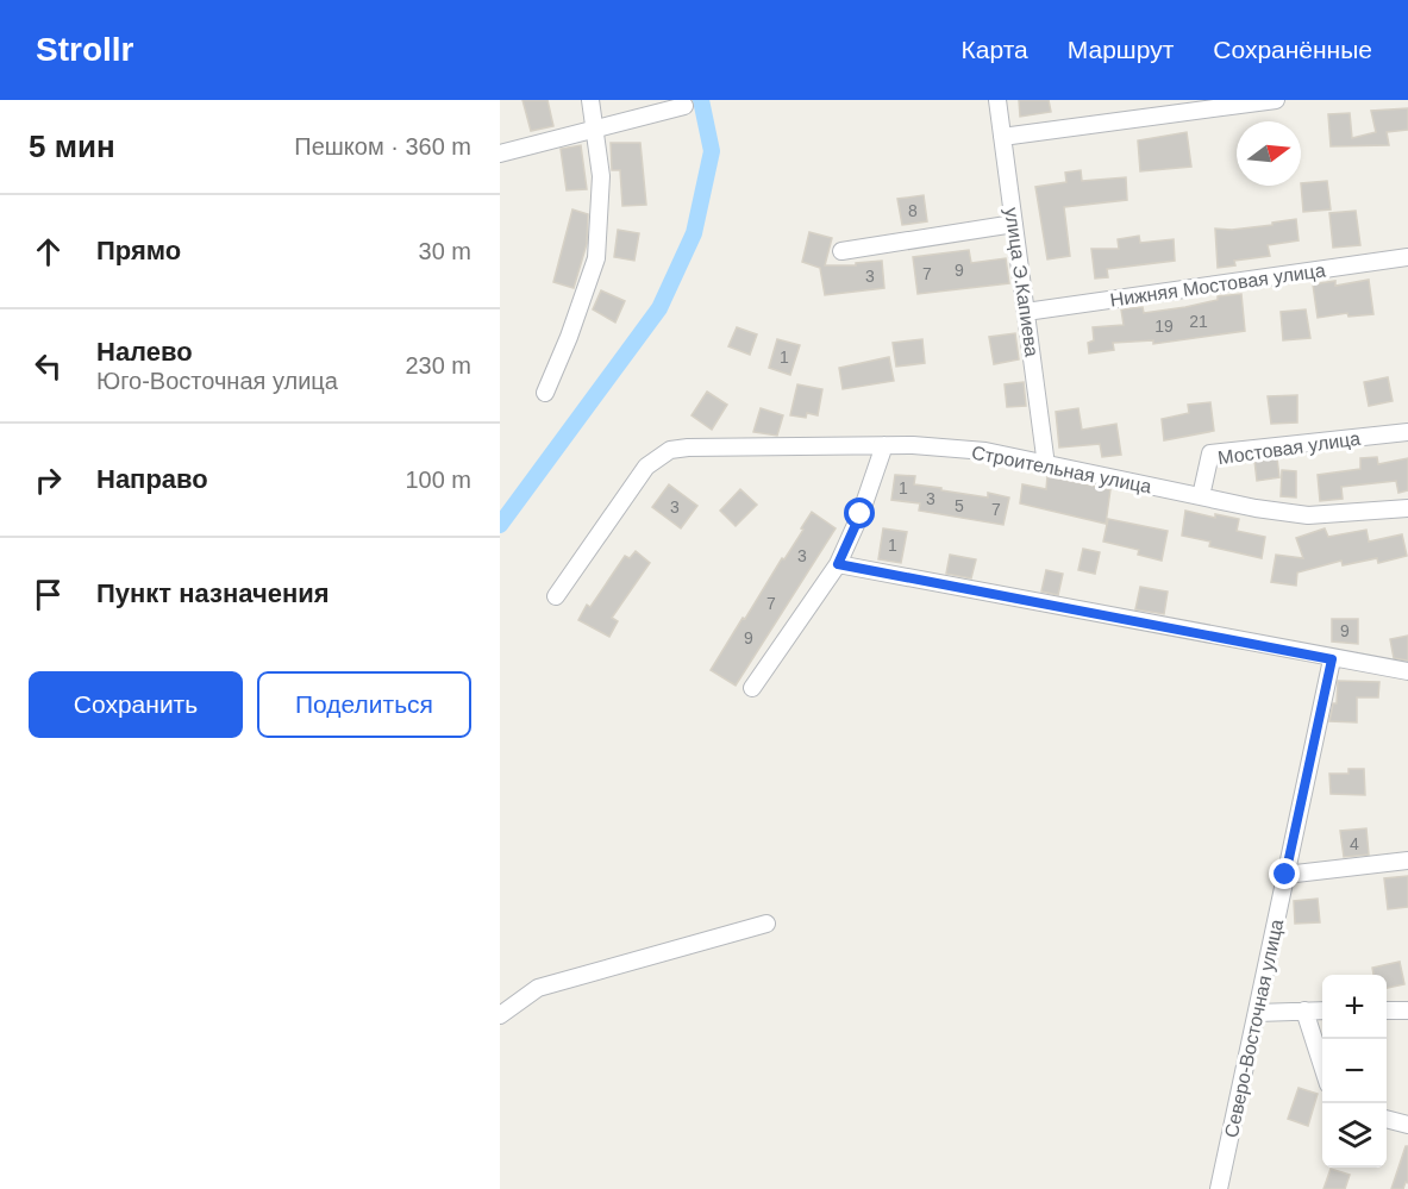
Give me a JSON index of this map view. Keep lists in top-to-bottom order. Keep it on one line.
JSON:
{"streets":{"street":["улица Э.Капиева","Нижняя Мостовая улица","Мостовая улица","Строительная улица","Северо-Восточная улица"]},"crossings":[["улица Э.Капиева","Нижняя Мостовая улица"],["улица Э.Капиева","Строительная улица"],["Мостовая улица","Строительная улица"]],"house_numbers":["8","9","7","3","21","19","1","1","3","5","3","7","1","3","7","9","9","4"],"north":"right","page":{"header":"Strollr","nav":["Карта","Маршрут","Сохранённые"],"heading":["5 мин","Пешком · 360 m"],"list":[["Прямо","30 m"],["Налево","Юго-Восточная улица","230 m"],["Направо","100 m"],"Пункт назначения"],"buttons":["Сохранить","Поделиться"],"map_buttons":["+","−"]}}
